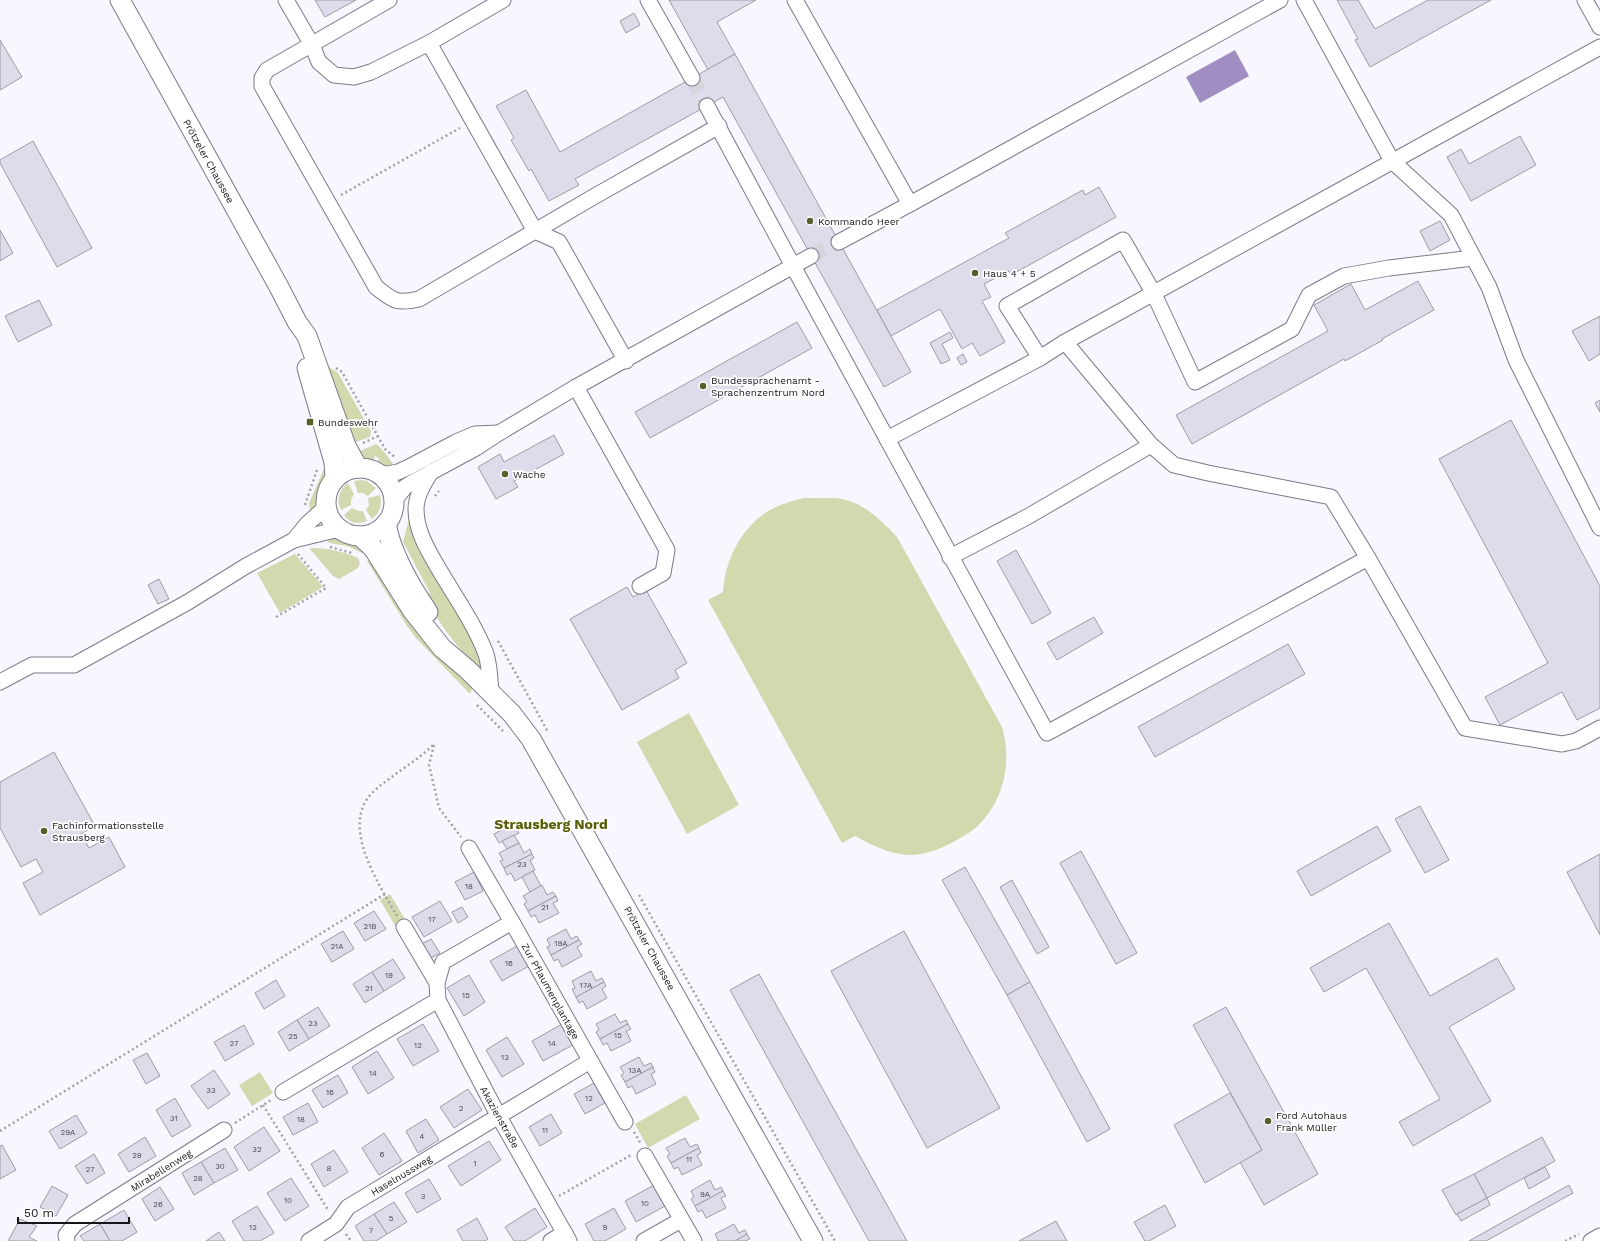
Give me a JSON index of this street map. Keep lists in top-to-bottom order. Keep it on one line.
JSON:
{"streets":{"main road":["Prötzeler Chaussee"],"street":["Zur Pflaumenplantage","Akazienstraße","Mirabellenweg","Haselnussweg"]},"crossings":[["Akazienstraße","Haselnussweg"]],"districts":["Strausberg Nord"],"places":{"other":["Kommando Heer","Haus 4 + 5","Bundessprachenamt - Sprachenzentrum Nord","Wache","Fachinformationsstelle Strausberg","Ford Autohaus Frank Müller"],"transit":["Bundeswehr"]},"house_numbers":["23","18","21","17","21B","19A","21A","16","19","17A","21","15","23","15","25","27","14","12","13","13A","14","33","16","12","2","31","18","11","29A","4","32","6","29","11","1","30","8","27","28","9A","3","10","10","26","5","12","9","7"],"scale_bar":"50 m"}
